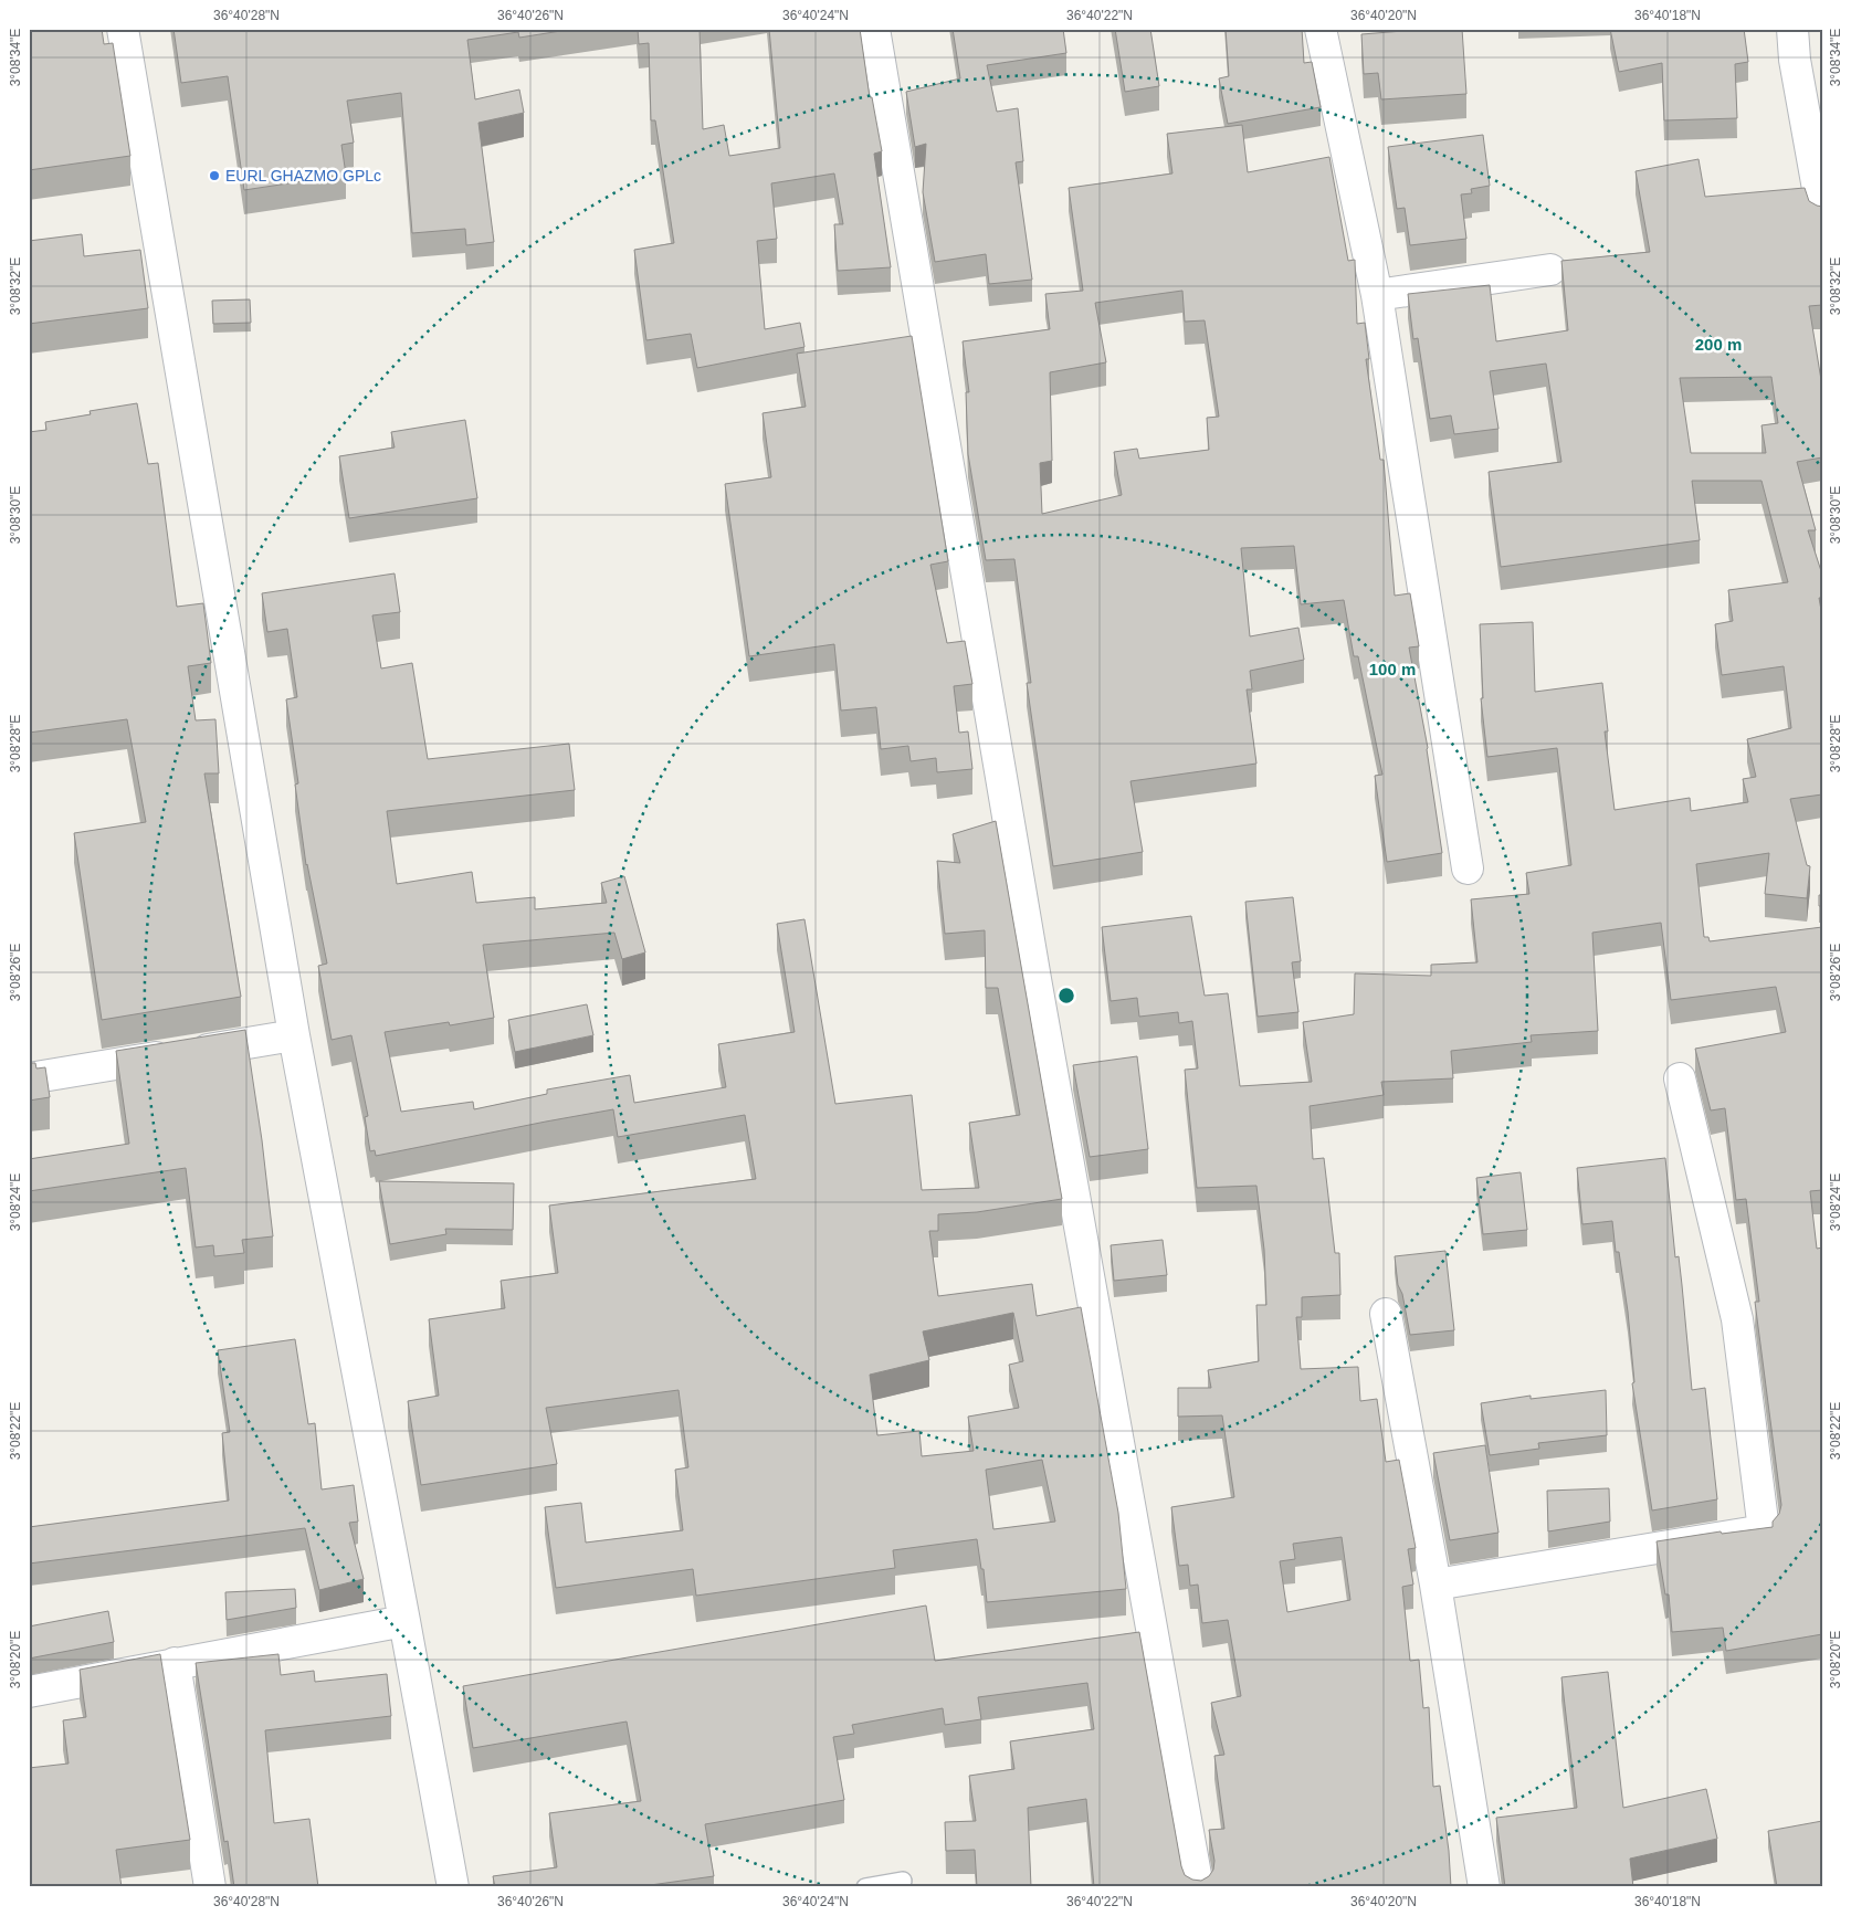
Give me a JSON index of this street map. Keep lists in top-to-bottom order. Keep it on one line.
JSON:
{"places":["EURL GHAZMO GPLc"],"coordinates":["36°40'28\"N","36°40'26\"N","36°40'24\"N","36°40'22\"N","36°40'20\"N","36°40'18\"N","3°08'34\"E","3°08'32\"E","3°08'30\"E","3°08'28\"E","3°08'26\"E","3°08'24\"E","3°08'22\"E","3°08'20\"E"],"rings":["200 m","100 m"]}
